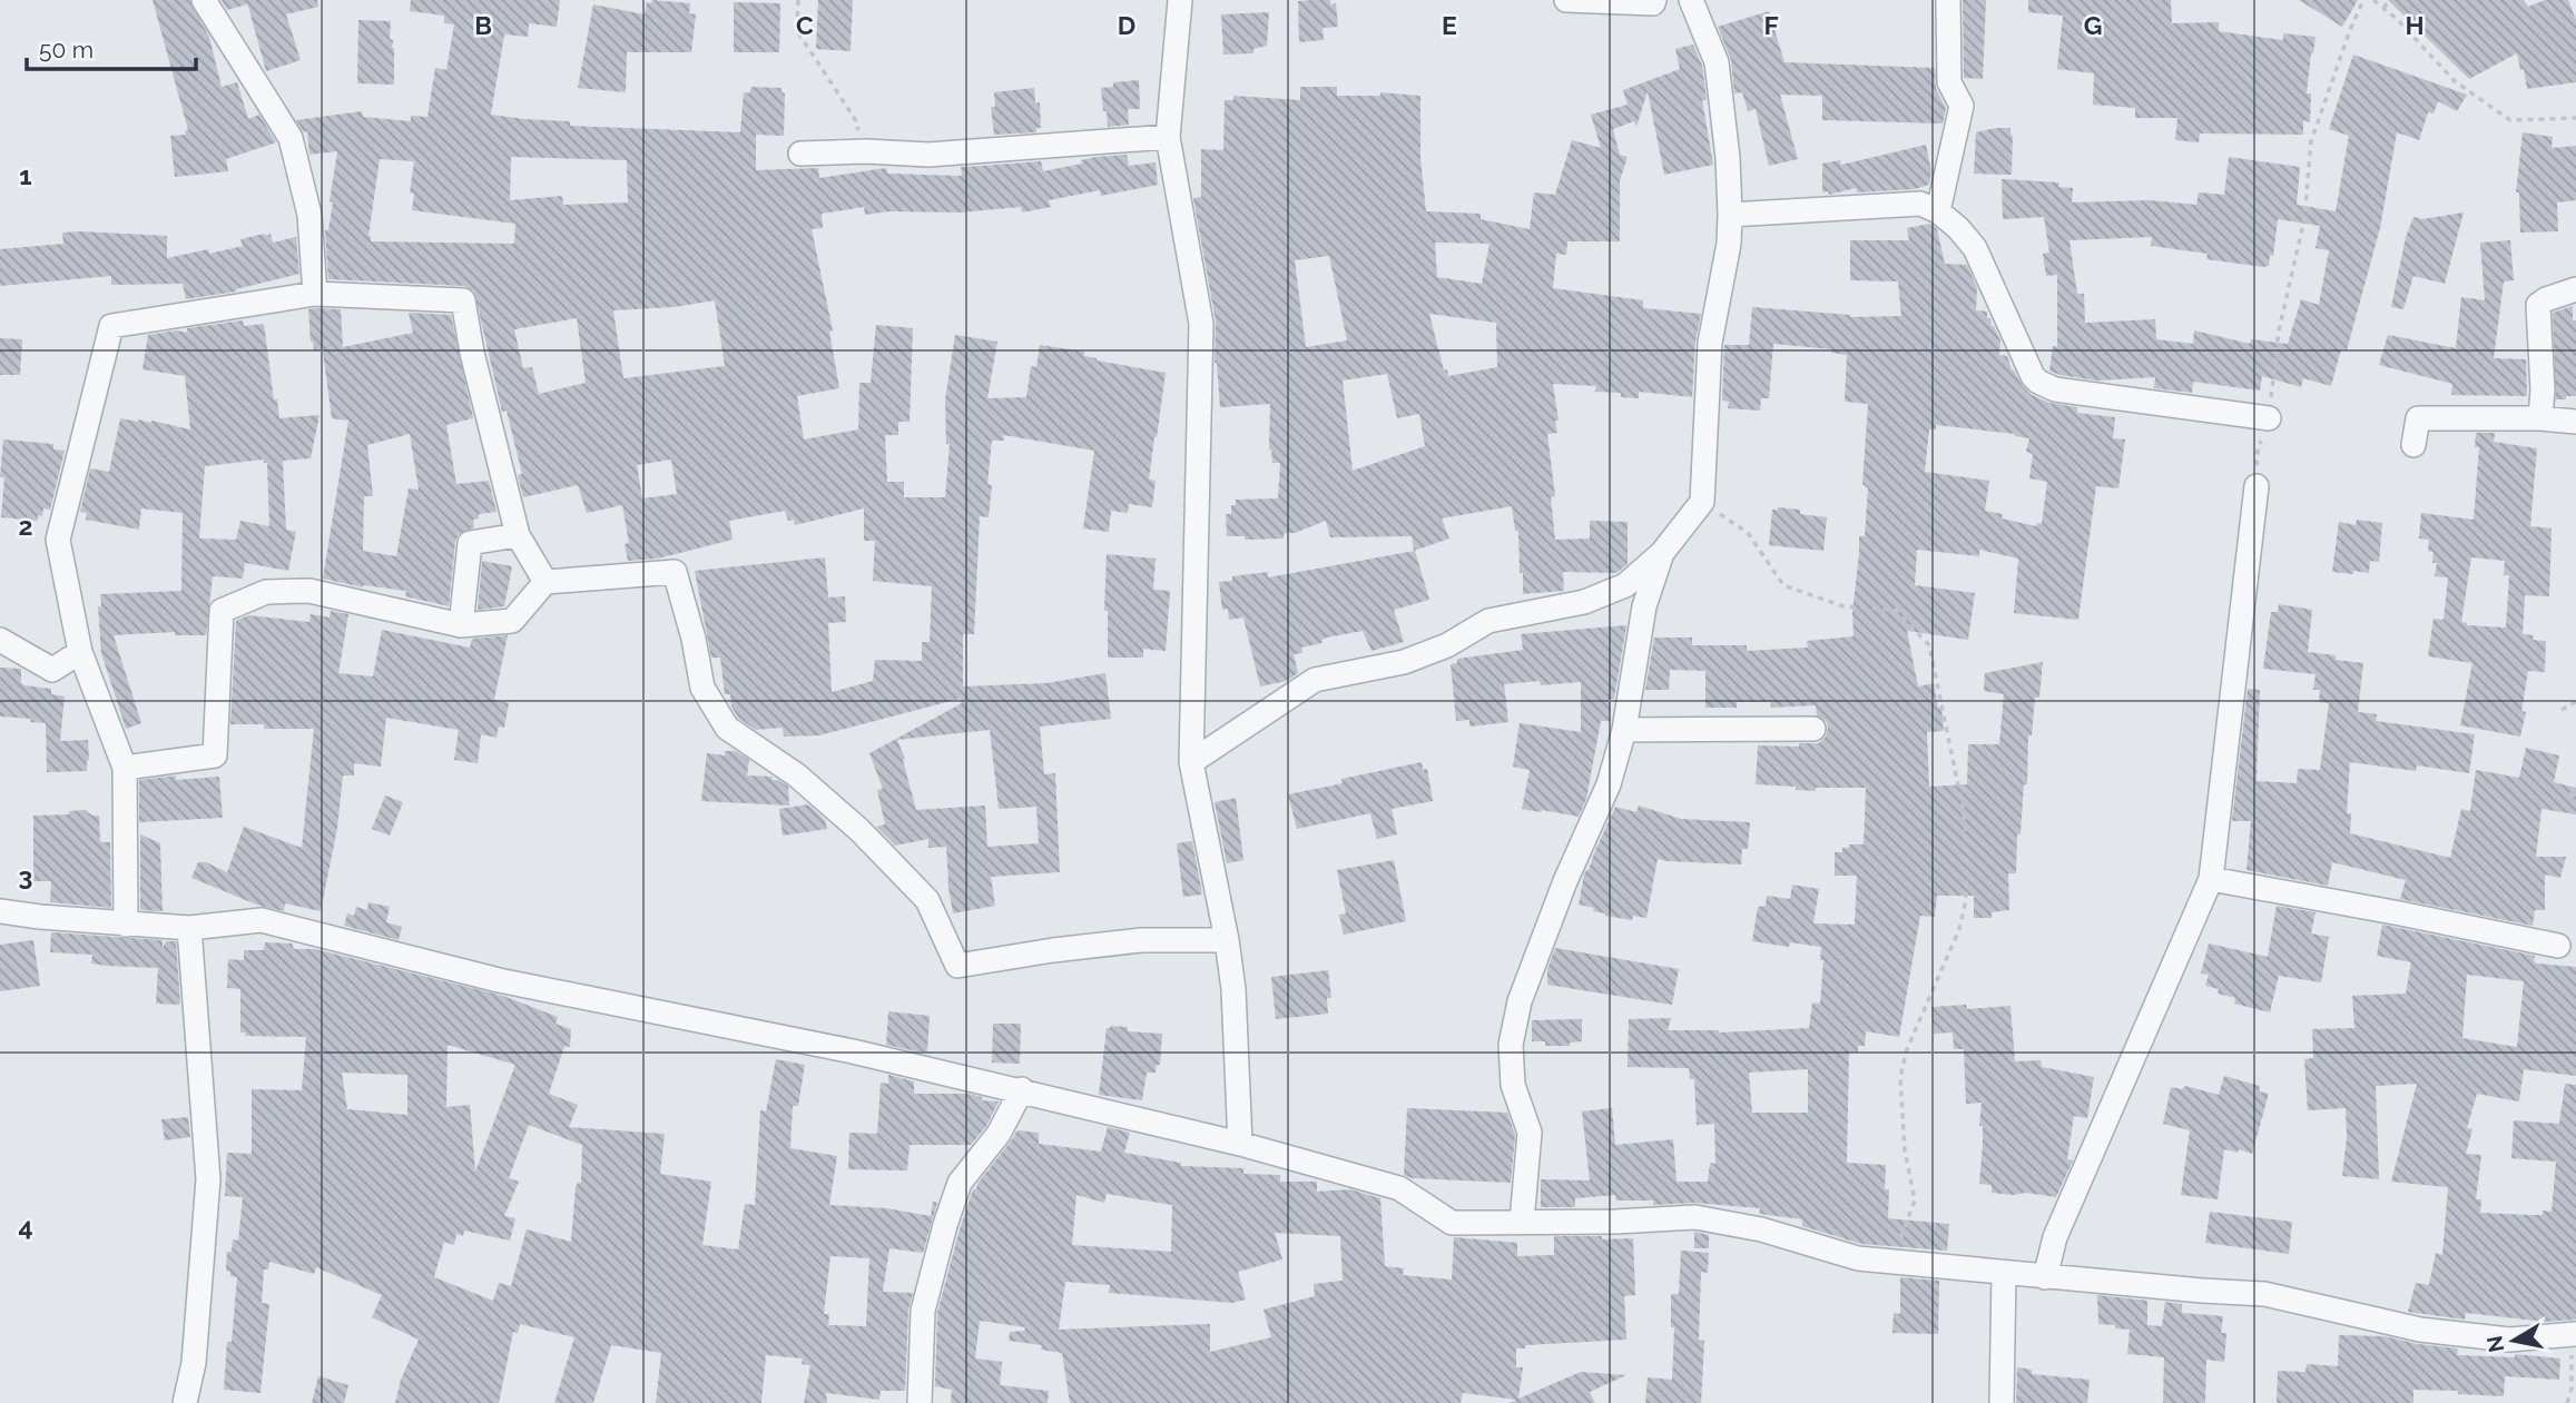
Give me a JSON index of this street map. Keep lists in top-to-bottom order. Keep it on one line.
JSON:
{"scale_bar":"50 m","north":"left","grid":{"columns":["B","C","D","E","F","G","H"],"rows":["1","2","3","4"]}}
